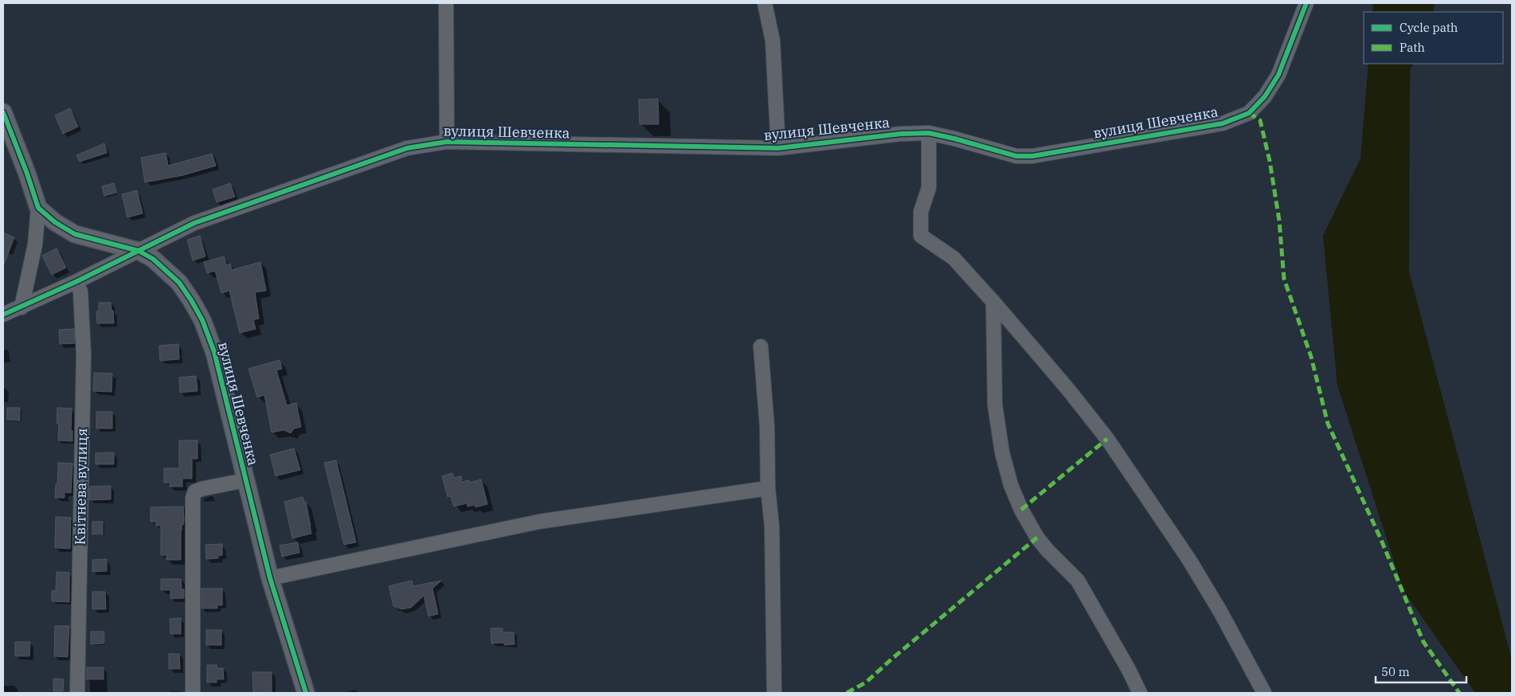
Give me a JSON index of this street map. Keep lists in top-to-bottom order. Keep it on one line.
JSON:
{"streets":{"street":["вулиця Шевченка","Квітнева вулиця"]},"legend":["Cycle path","Path"],"scale_bar":"50 m"}
